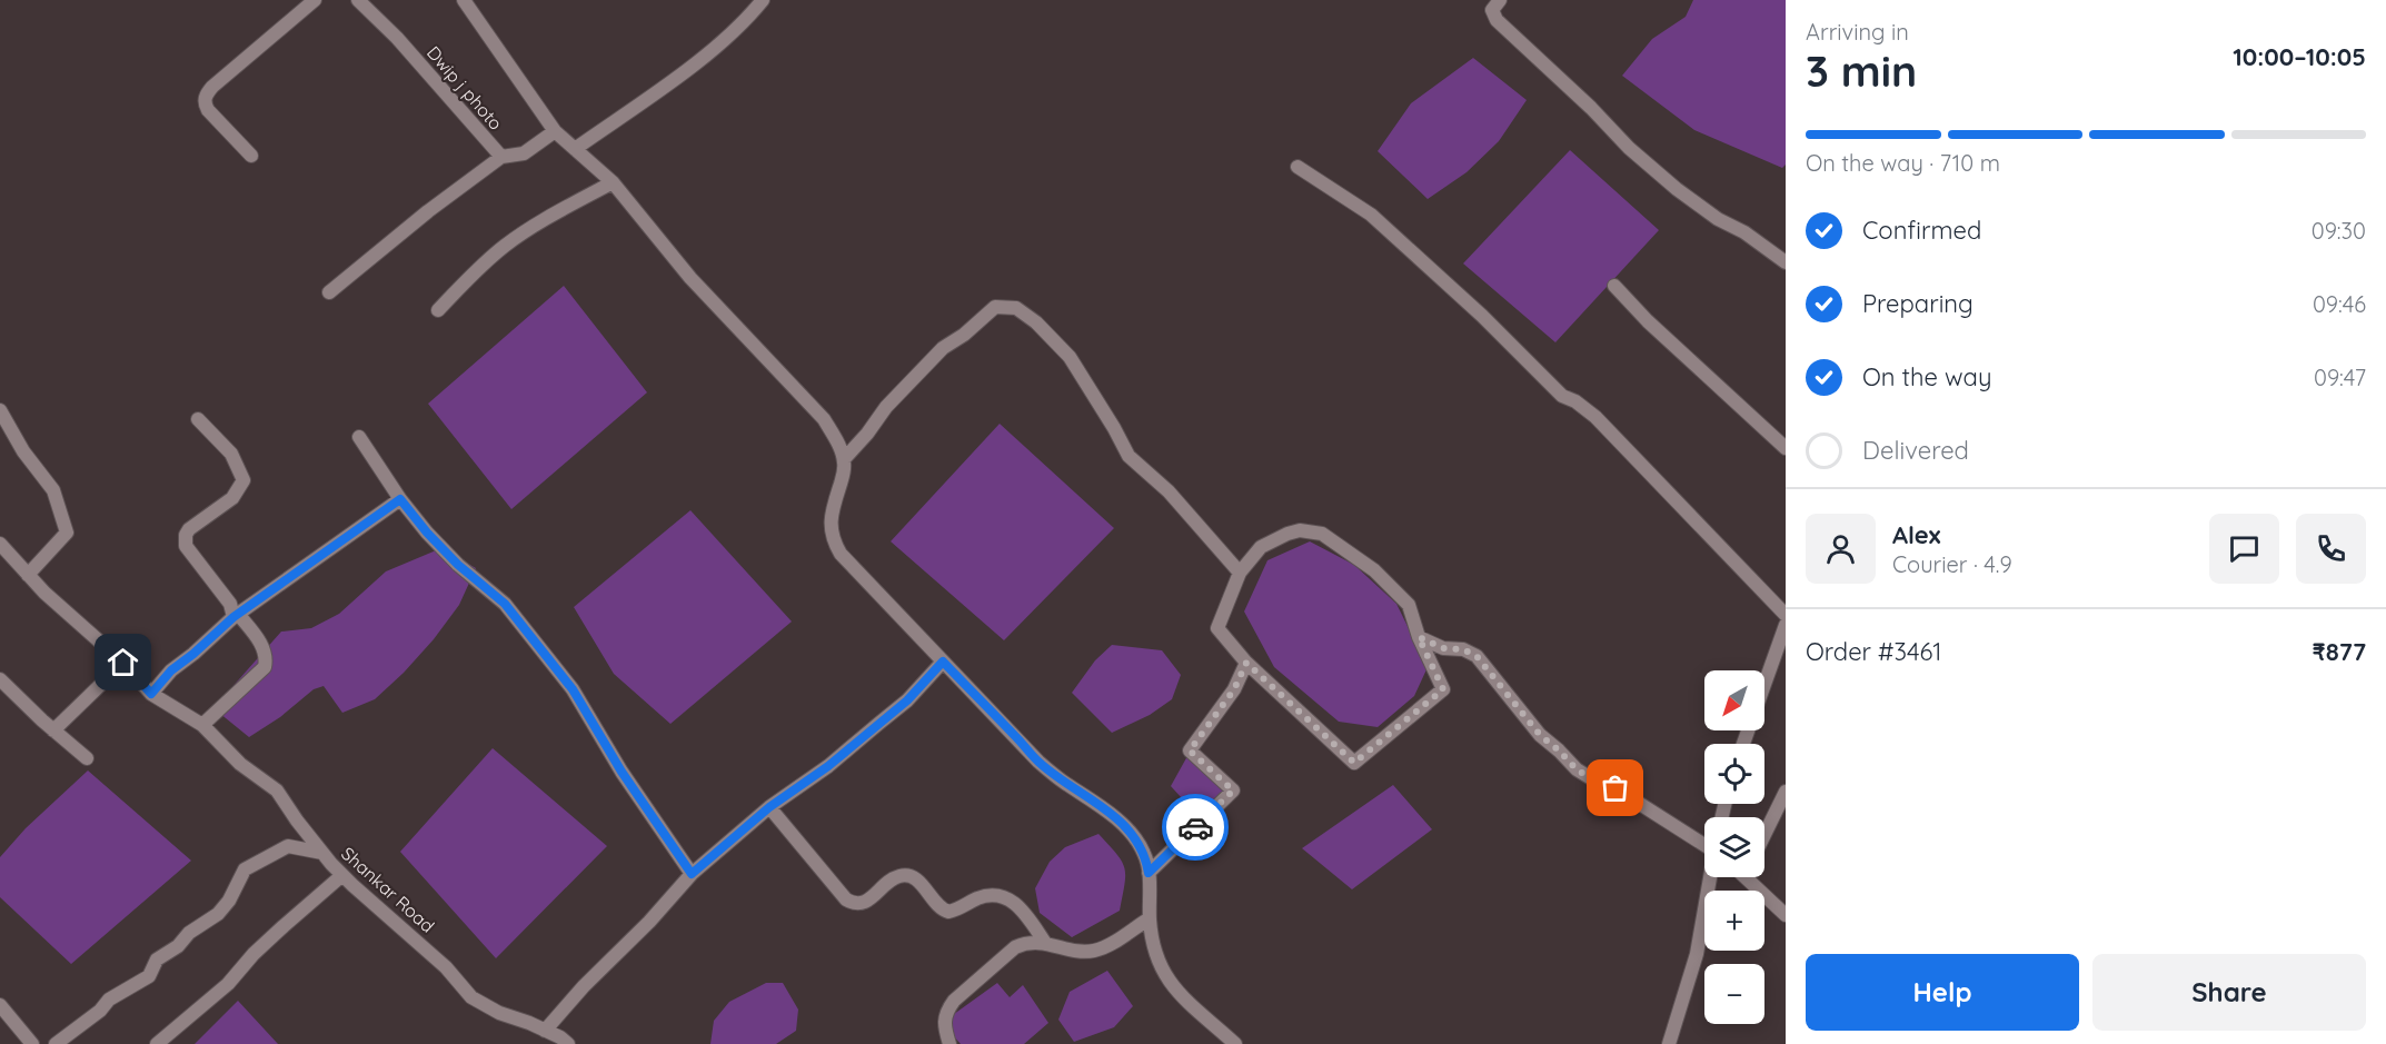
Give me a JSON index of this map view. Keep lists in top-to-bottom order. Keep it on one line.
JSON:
{"streets":{"street":["Dwip j photo","Shankar Road"]},"north":"bottom left","page":{"heading":["3 min","Arriving in","10:00–10:05"],"panel":["Alex","Courier · 4.9","Order #3461","₹877"],"bar":"On the way · 710 m","list":[["Confirmed","09:30"],["Preparing","09:46"],["On the way","09:47"],"Delivered"],"map_buttons":["+","−"],"buttons":["Help","Share"]}}
